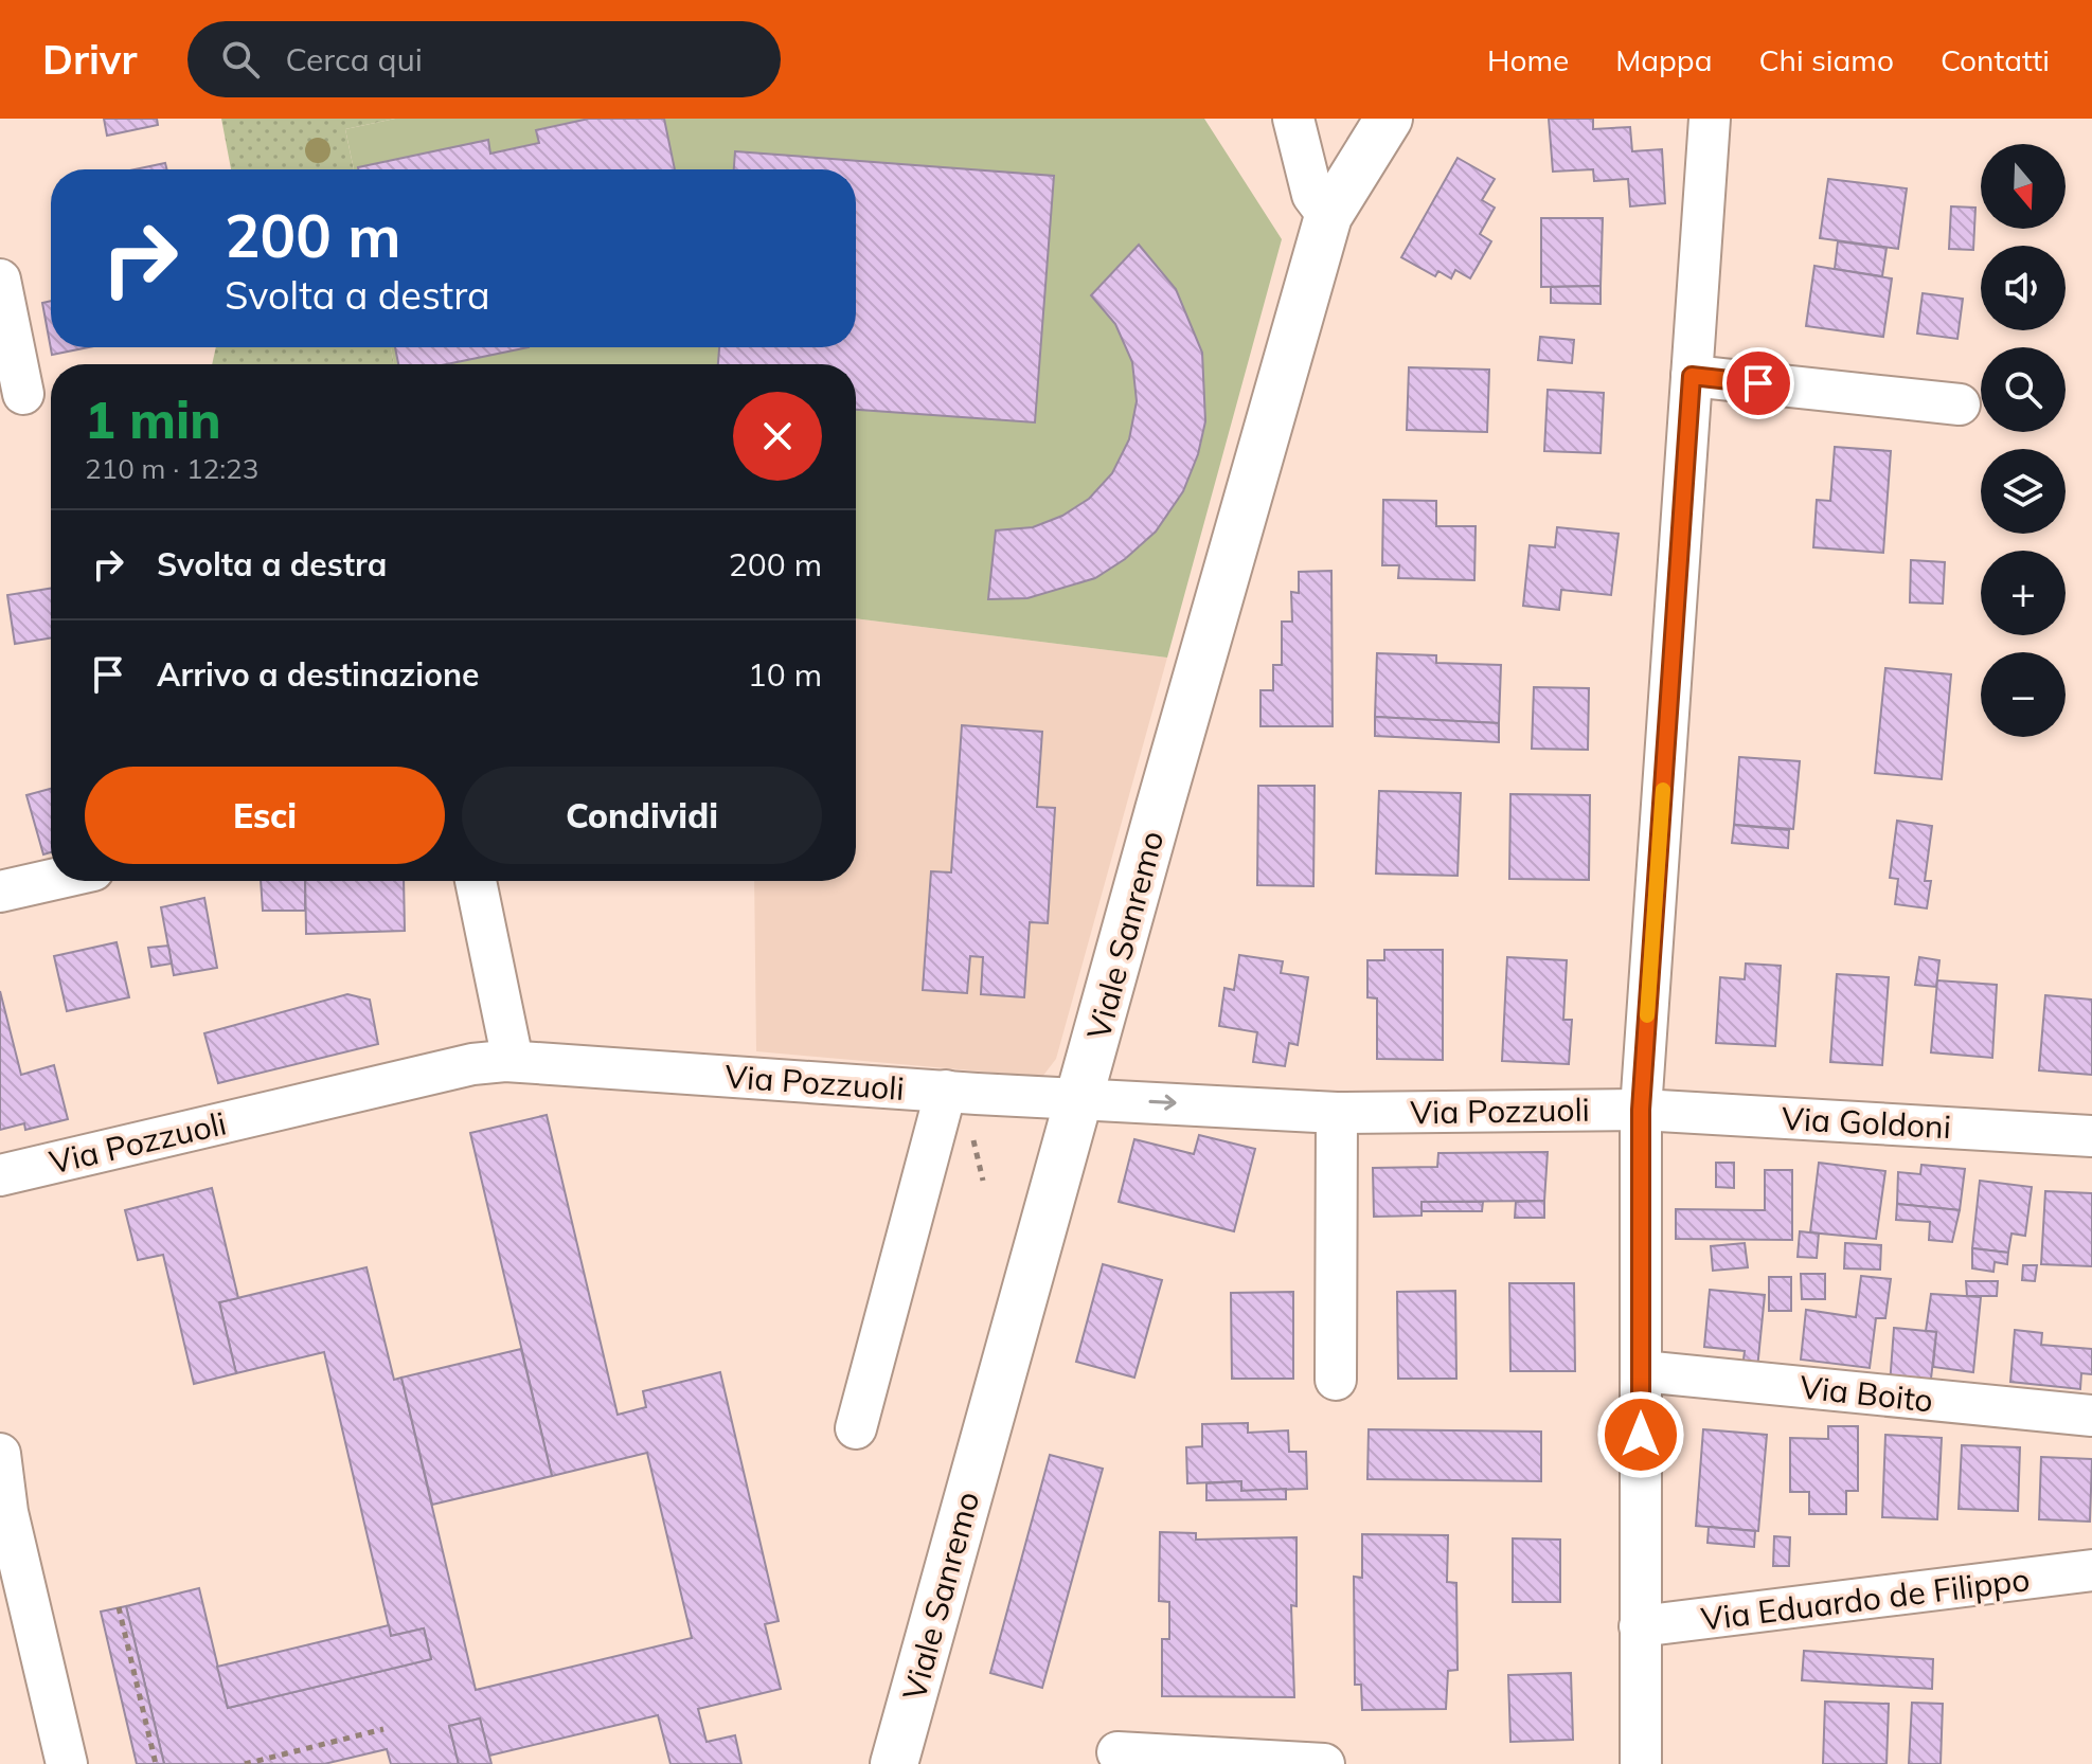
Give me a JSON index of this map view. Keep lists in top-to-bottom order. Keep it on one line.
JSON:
{"streets":{"street":["Viale Sanremo","Via Pozzuoli","Via Goldoni","Via Boito","Via Eduardo de Filippo"]},"crossings":[["Viale Sanremo","Via Pozzuoli"],["Via Pozzuoli","Via Goldoni"]],"north":"bottom","page":{"header":"Drivr","search":"Cerca qui","nav":["Home","Mappa","Chi siamo","Contatti"],"map_buttons":["+","−"],"turn":["200 m","Svolta a destra"],"heading":["1 min","210 m · 12:23"],"list":[{"name":"Svolta a destra","value":"200 m"},{"name":"Arrivo a destinazione","value":"10 m"}],"buttons":["Esci","Condividi"]}}
